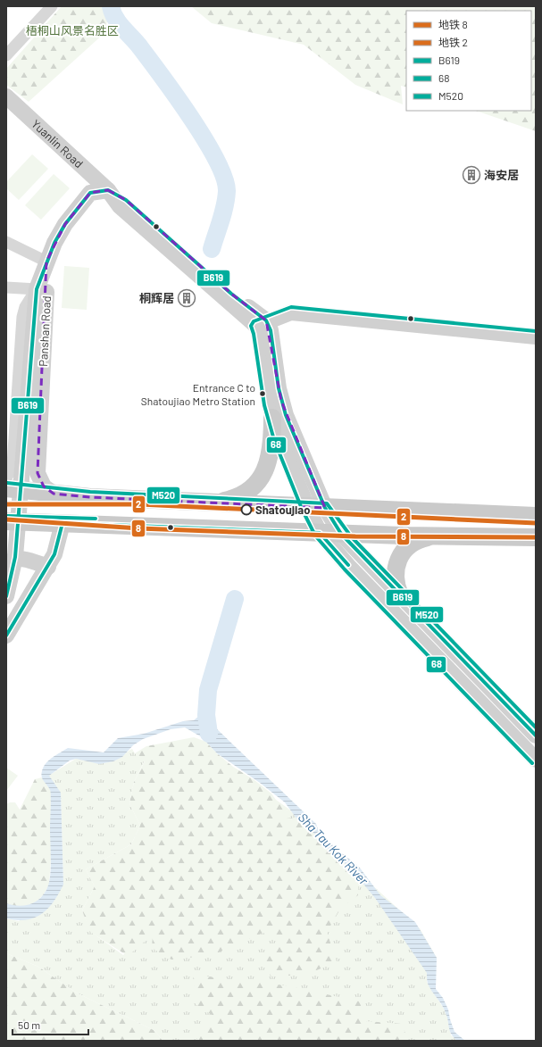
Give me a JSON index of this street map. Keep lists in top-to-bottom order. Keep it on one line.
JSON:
{"streets":{"main road":["Yuanlin Road","Panshan Road"]},"crossings":[["Yuanlin Road","Panshan Road"]],"water":["Sha Tau Kok River"],"parks":["梧桐山风景名胜区"],"places":{"building":["海安居","桐辉居"],"other":["Entrance C to Shatoujiao Metro Station","Shatoujiao"]},"lines":["transit line B619","transit line 68","transit line M520","metro line 2","metro line 8"],"legend":["地铁 8","地铁 2","B619","68","M520"],"scale_bar":"50 m"}
